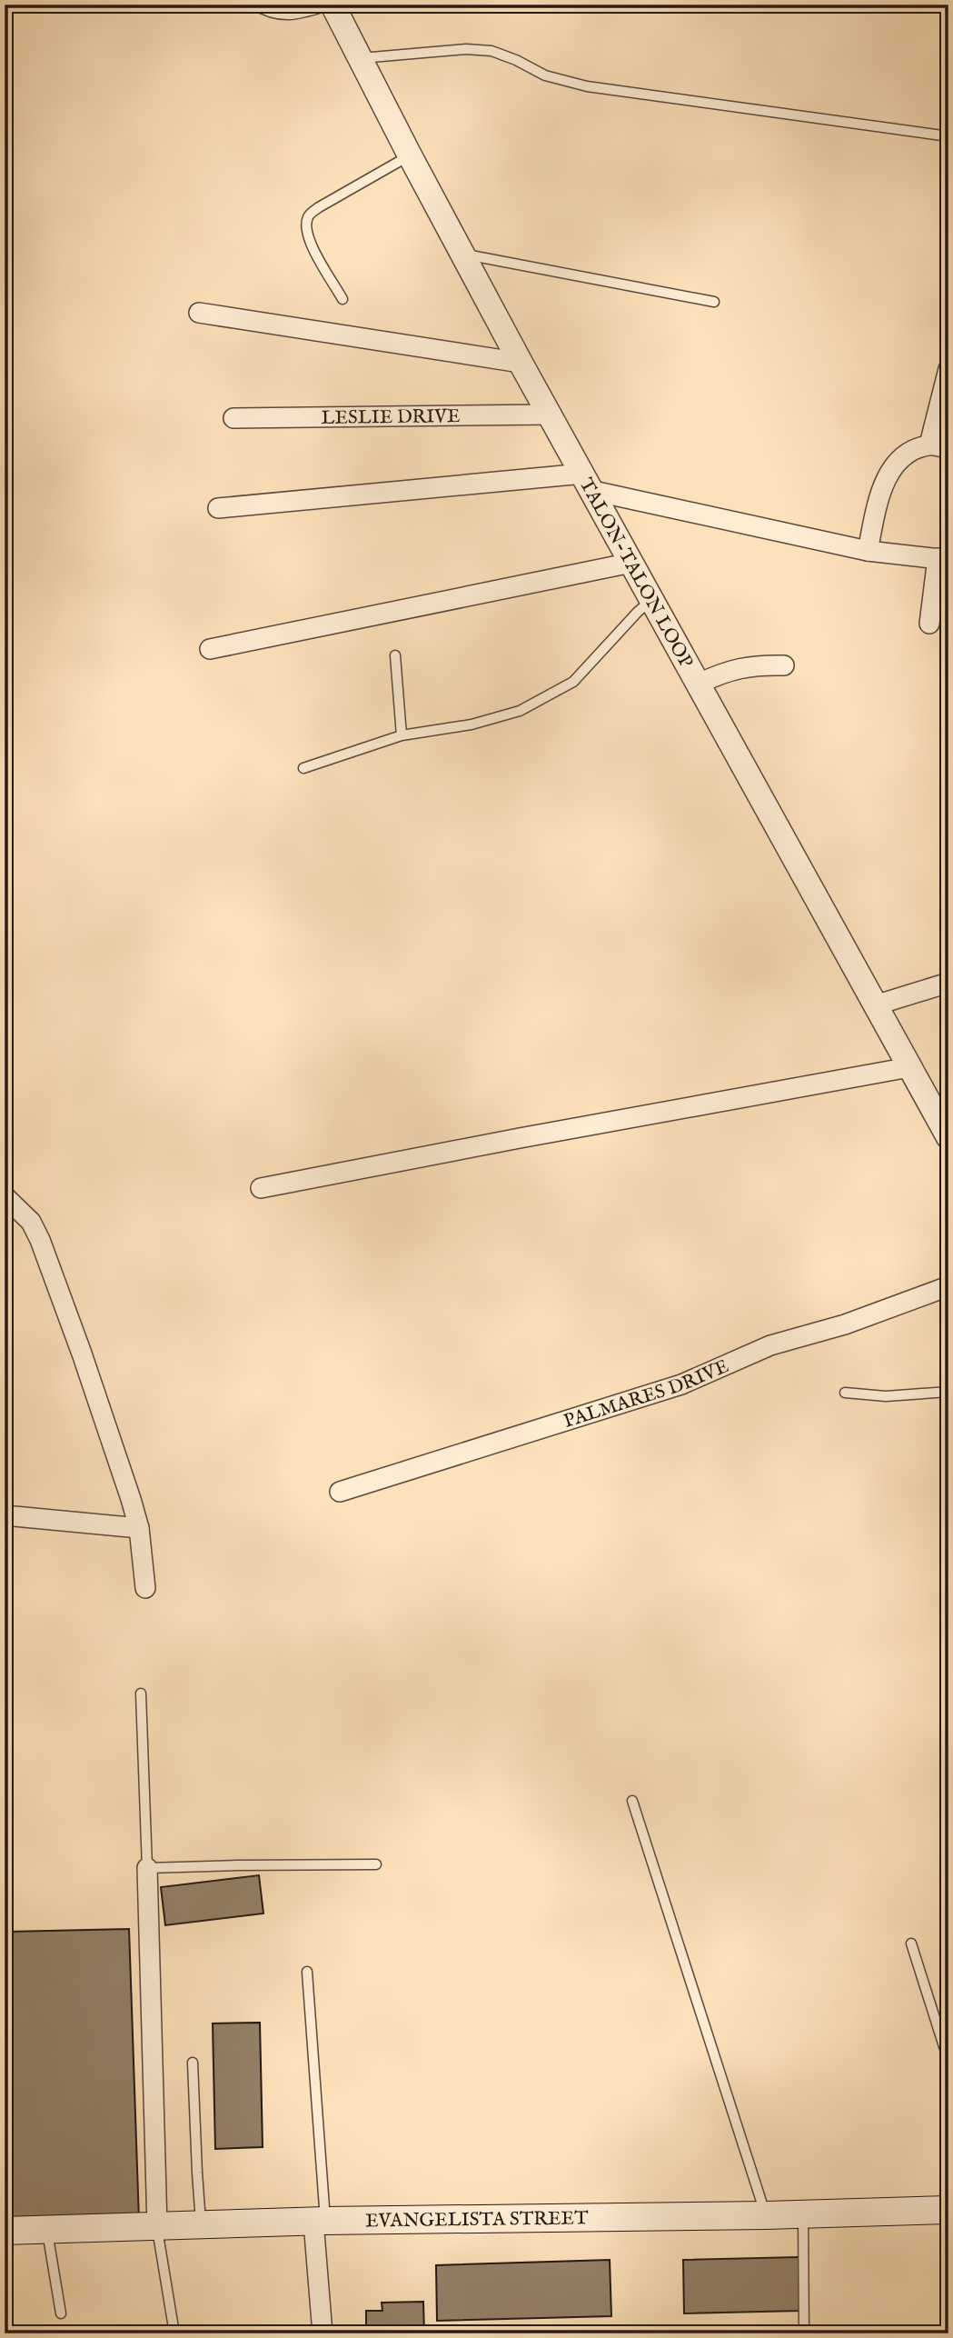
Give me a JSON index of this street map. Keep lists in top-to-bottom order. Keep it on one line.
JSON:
{"streets":{"main road":["EVANGELISTA STREET"],"street":["LESLIE DRIVE","TALON-TALON LOOP","PALMARES DRIVE"]},"crossings":[["LESLIE DRIVE","TALON-TALON LOOP"]]}
